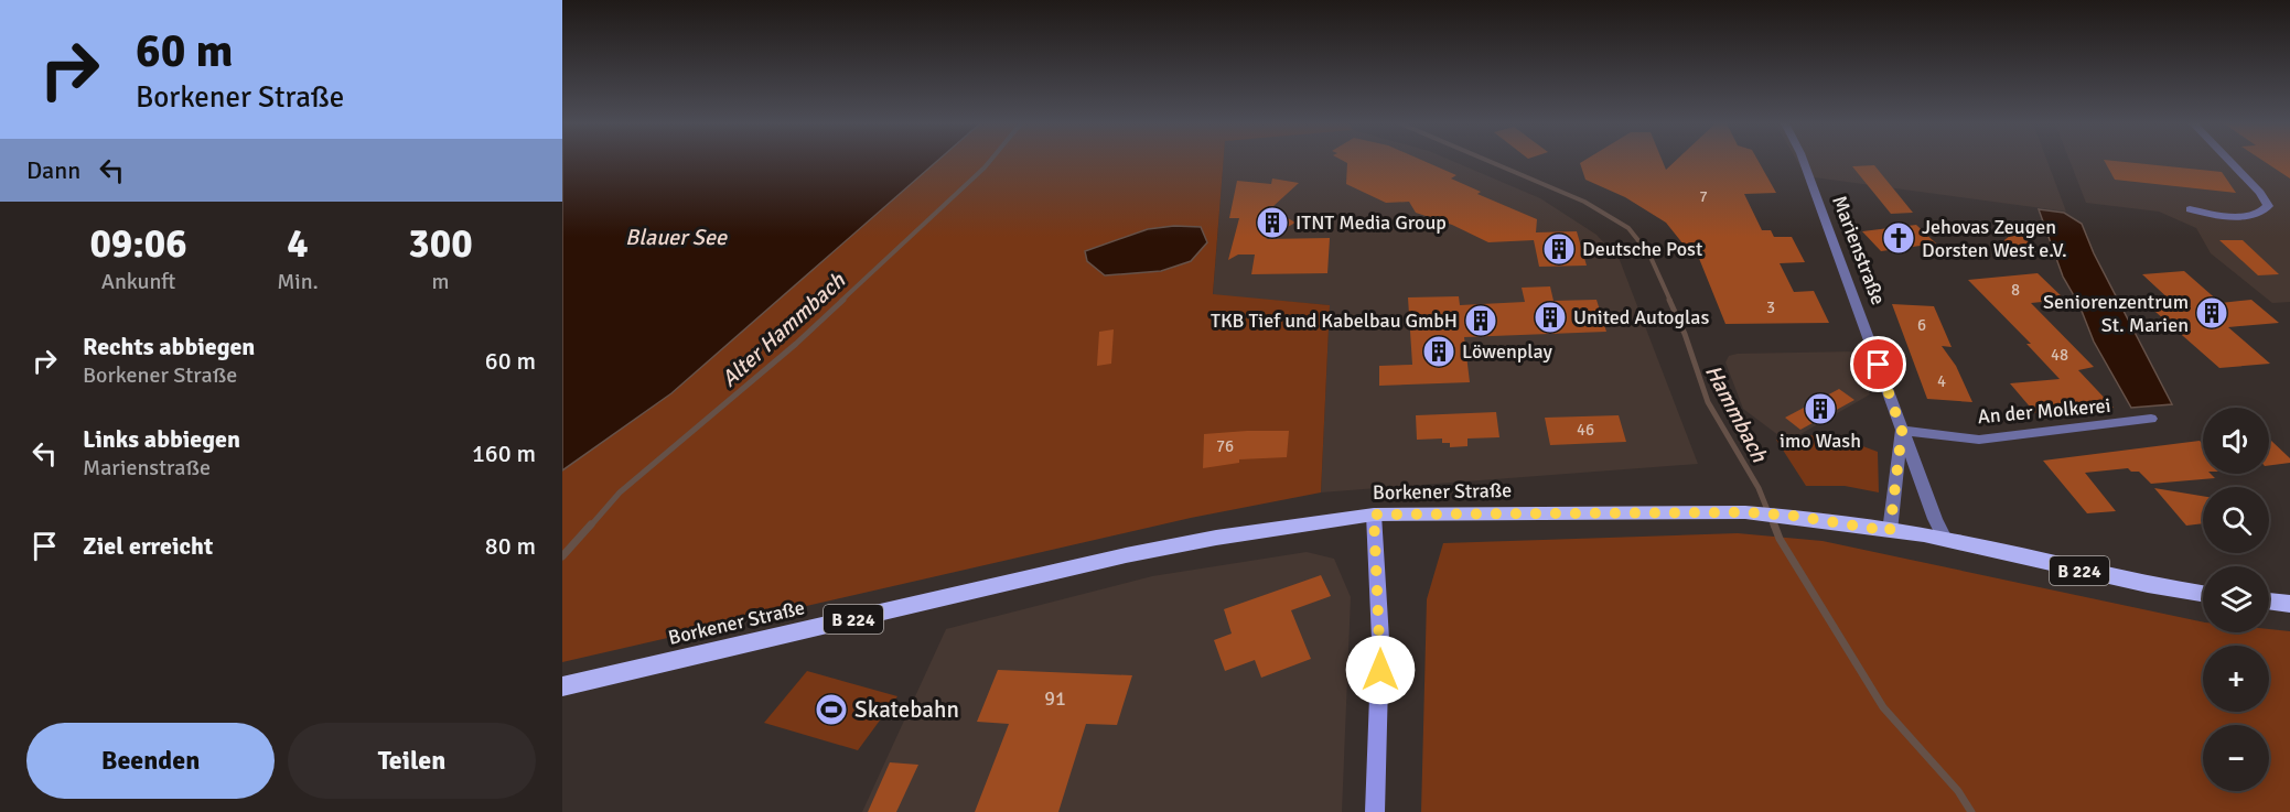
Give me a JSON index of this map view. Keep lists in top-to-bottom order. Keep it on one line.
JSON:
{"streets":{"main road":["Borkener Straße","B 224"],"street":["Marienstraße","An der Molkerei"]},"crossings":[["Marienstraße","An der Molkerei"],["Marienstraße","Borkener Straße"]],"water":["Blauer See","Alter Hammbach","Hammbach"],"places":{"building":["ITNT Media Group","Deutsche Post","Seniorenzentrum St. Marien","United Autoglas","TKB Tief und Kabelbau GmbH","Löwenplay","imo Wash"],"church":["Jehovas Zeugen Dorsten West e.V."],"sports":["Skatebahn"]},"house_numbers":["7","8","3","6","48","4","46","76","91"],"page":{"turn":["60 m","Borkener Straße"],"then":"Dann","eta":["09:06","Ankunft","4","Min.","300","m"],"list":[{"name":"Rechts abbiegen","note":"Borkener Straße","value":"60 m"},{"name":"Links abbiegen","note":"Marienstraße","value":"160 m"},{"name":"Ziel erreicht","value":"80 m"}],"map_buttons":["+","−"],"buttons":["Beenden","Teilen"]}}
